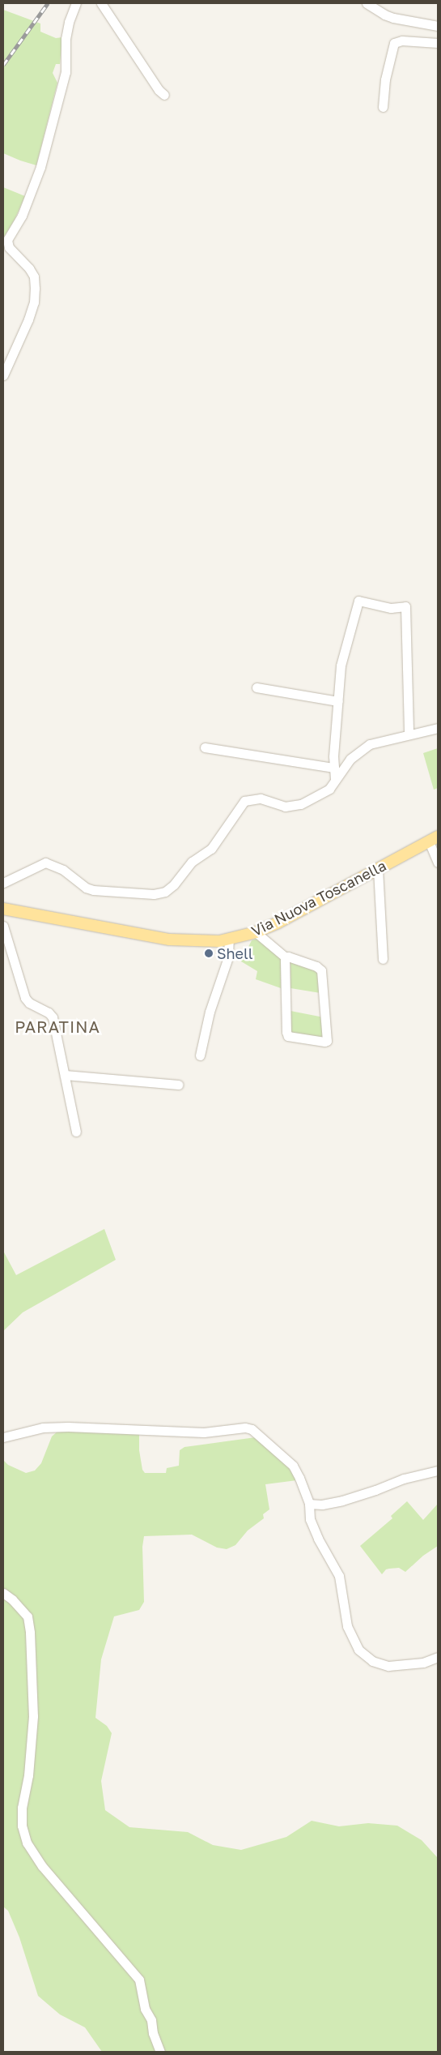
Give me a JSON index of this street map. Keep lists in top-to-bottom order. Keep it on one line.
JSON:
{"streets":{"main road":["Via Nuova Toscanella"]},"districts":["PARATINA"],"places":["Shell"]}
